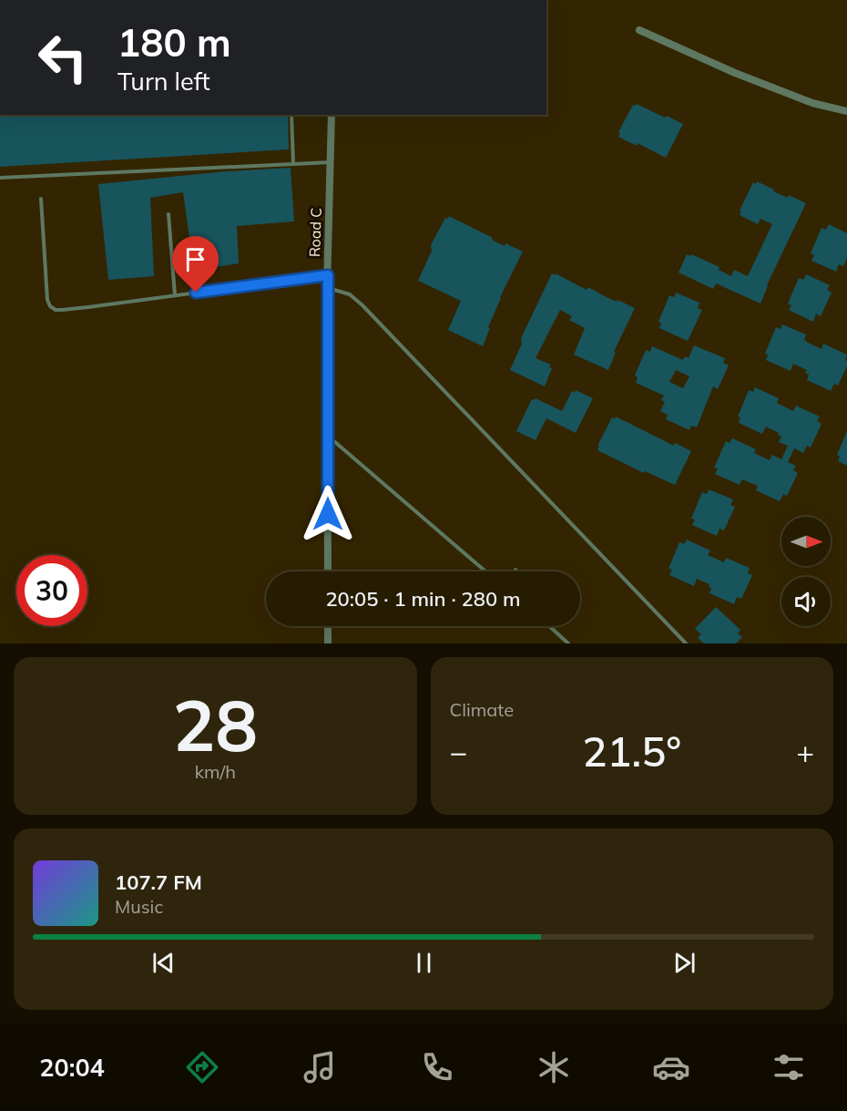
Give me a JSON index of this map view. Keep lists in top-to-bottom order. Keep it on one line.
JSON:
{"streets":{"street":["Road C"]},"north":"right","page":{"turn":["180 m","Turn left"],"limit":"30","trip":"20:05 · 1 min · 280 m","tile":[["28","km/h"],"Climate"],"heat":["−","21.5°","+"],"song":["107.7 FM","Music"],"tabs":"20:04"}}
